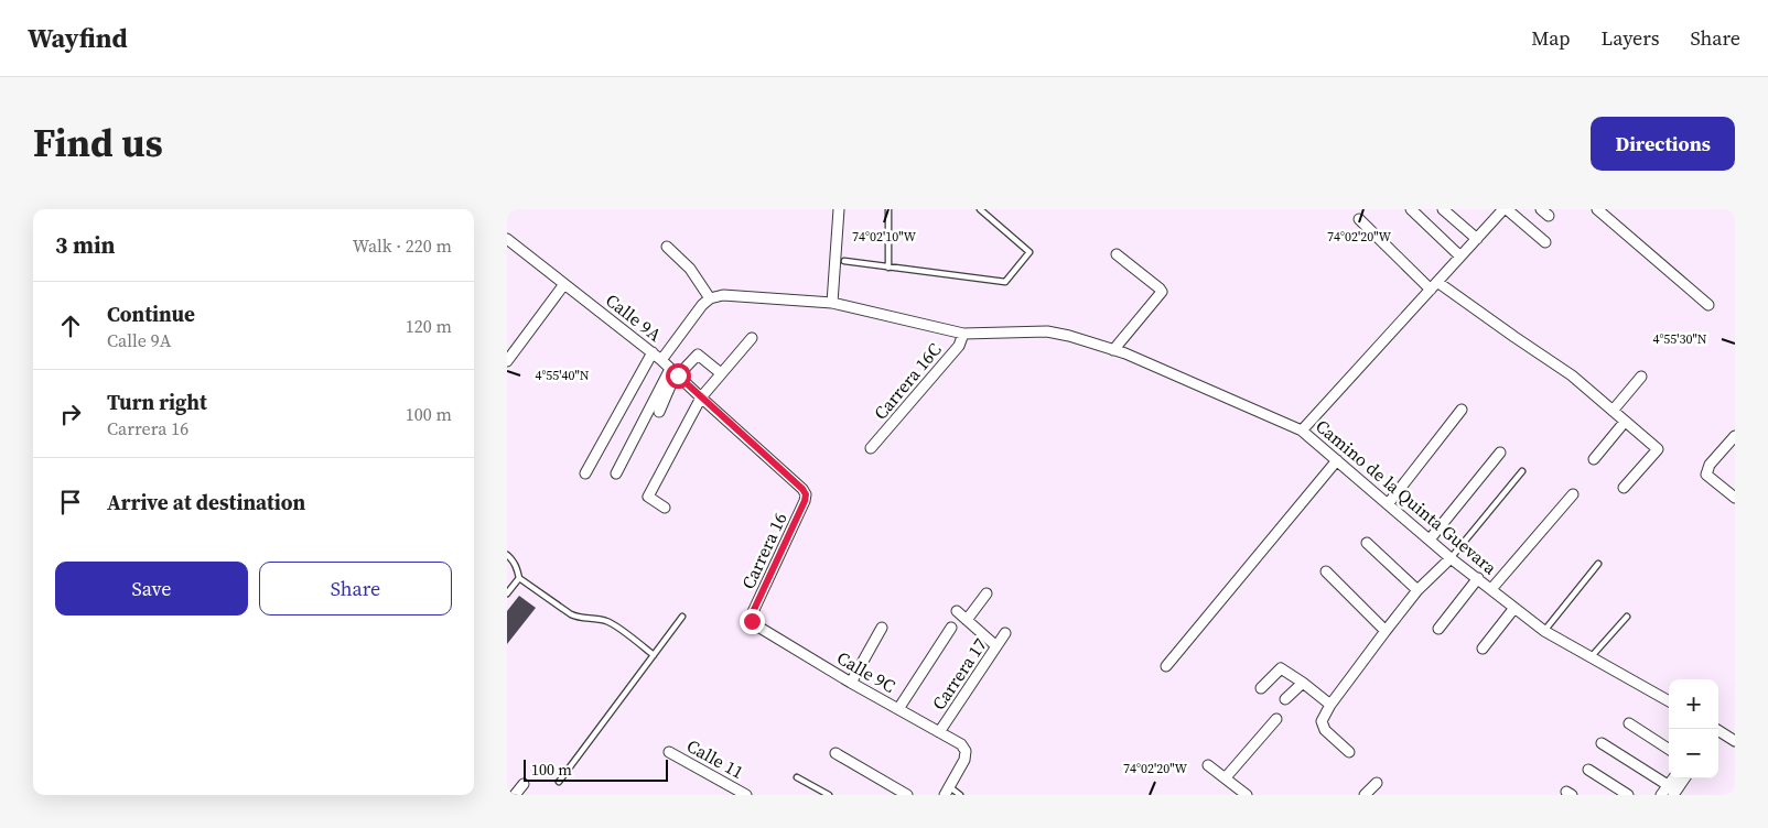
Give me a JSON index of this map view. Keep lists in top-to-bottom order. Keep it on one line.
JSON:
{"streets":{"street":["Calle 9A","Carrera 16C","Camino de la Quinta Guevara","Carrera 16","Calle 9C","Carrera 17","Calle 11"]},"crossings":[["Calle 9A","Carrera 16"],["Carrera 16C","Camino de la Quinta Guevara"],["Carrera 16","Calle 9C"],["Calle 9C","Carrera 17"]],"scale_bar":"100 m","page":{"header":"Wayfind","nav":["Map","Layers","Share"],"title":"Find us","buttons":["Directions",["Save","Share"]],"heading":["3 min","Walk · 220 m"],"list":[["Continue","Calle 9A","120 m"],["Turn right","Carrera 16","100 m"],"Arrive at destination"],"map_buttons":["+","−"],"scale":"100 m"},"coordinates":["74°02'10\"W","74°02'20\"W","4°55'30\"N","4°55'40\"N"]}
